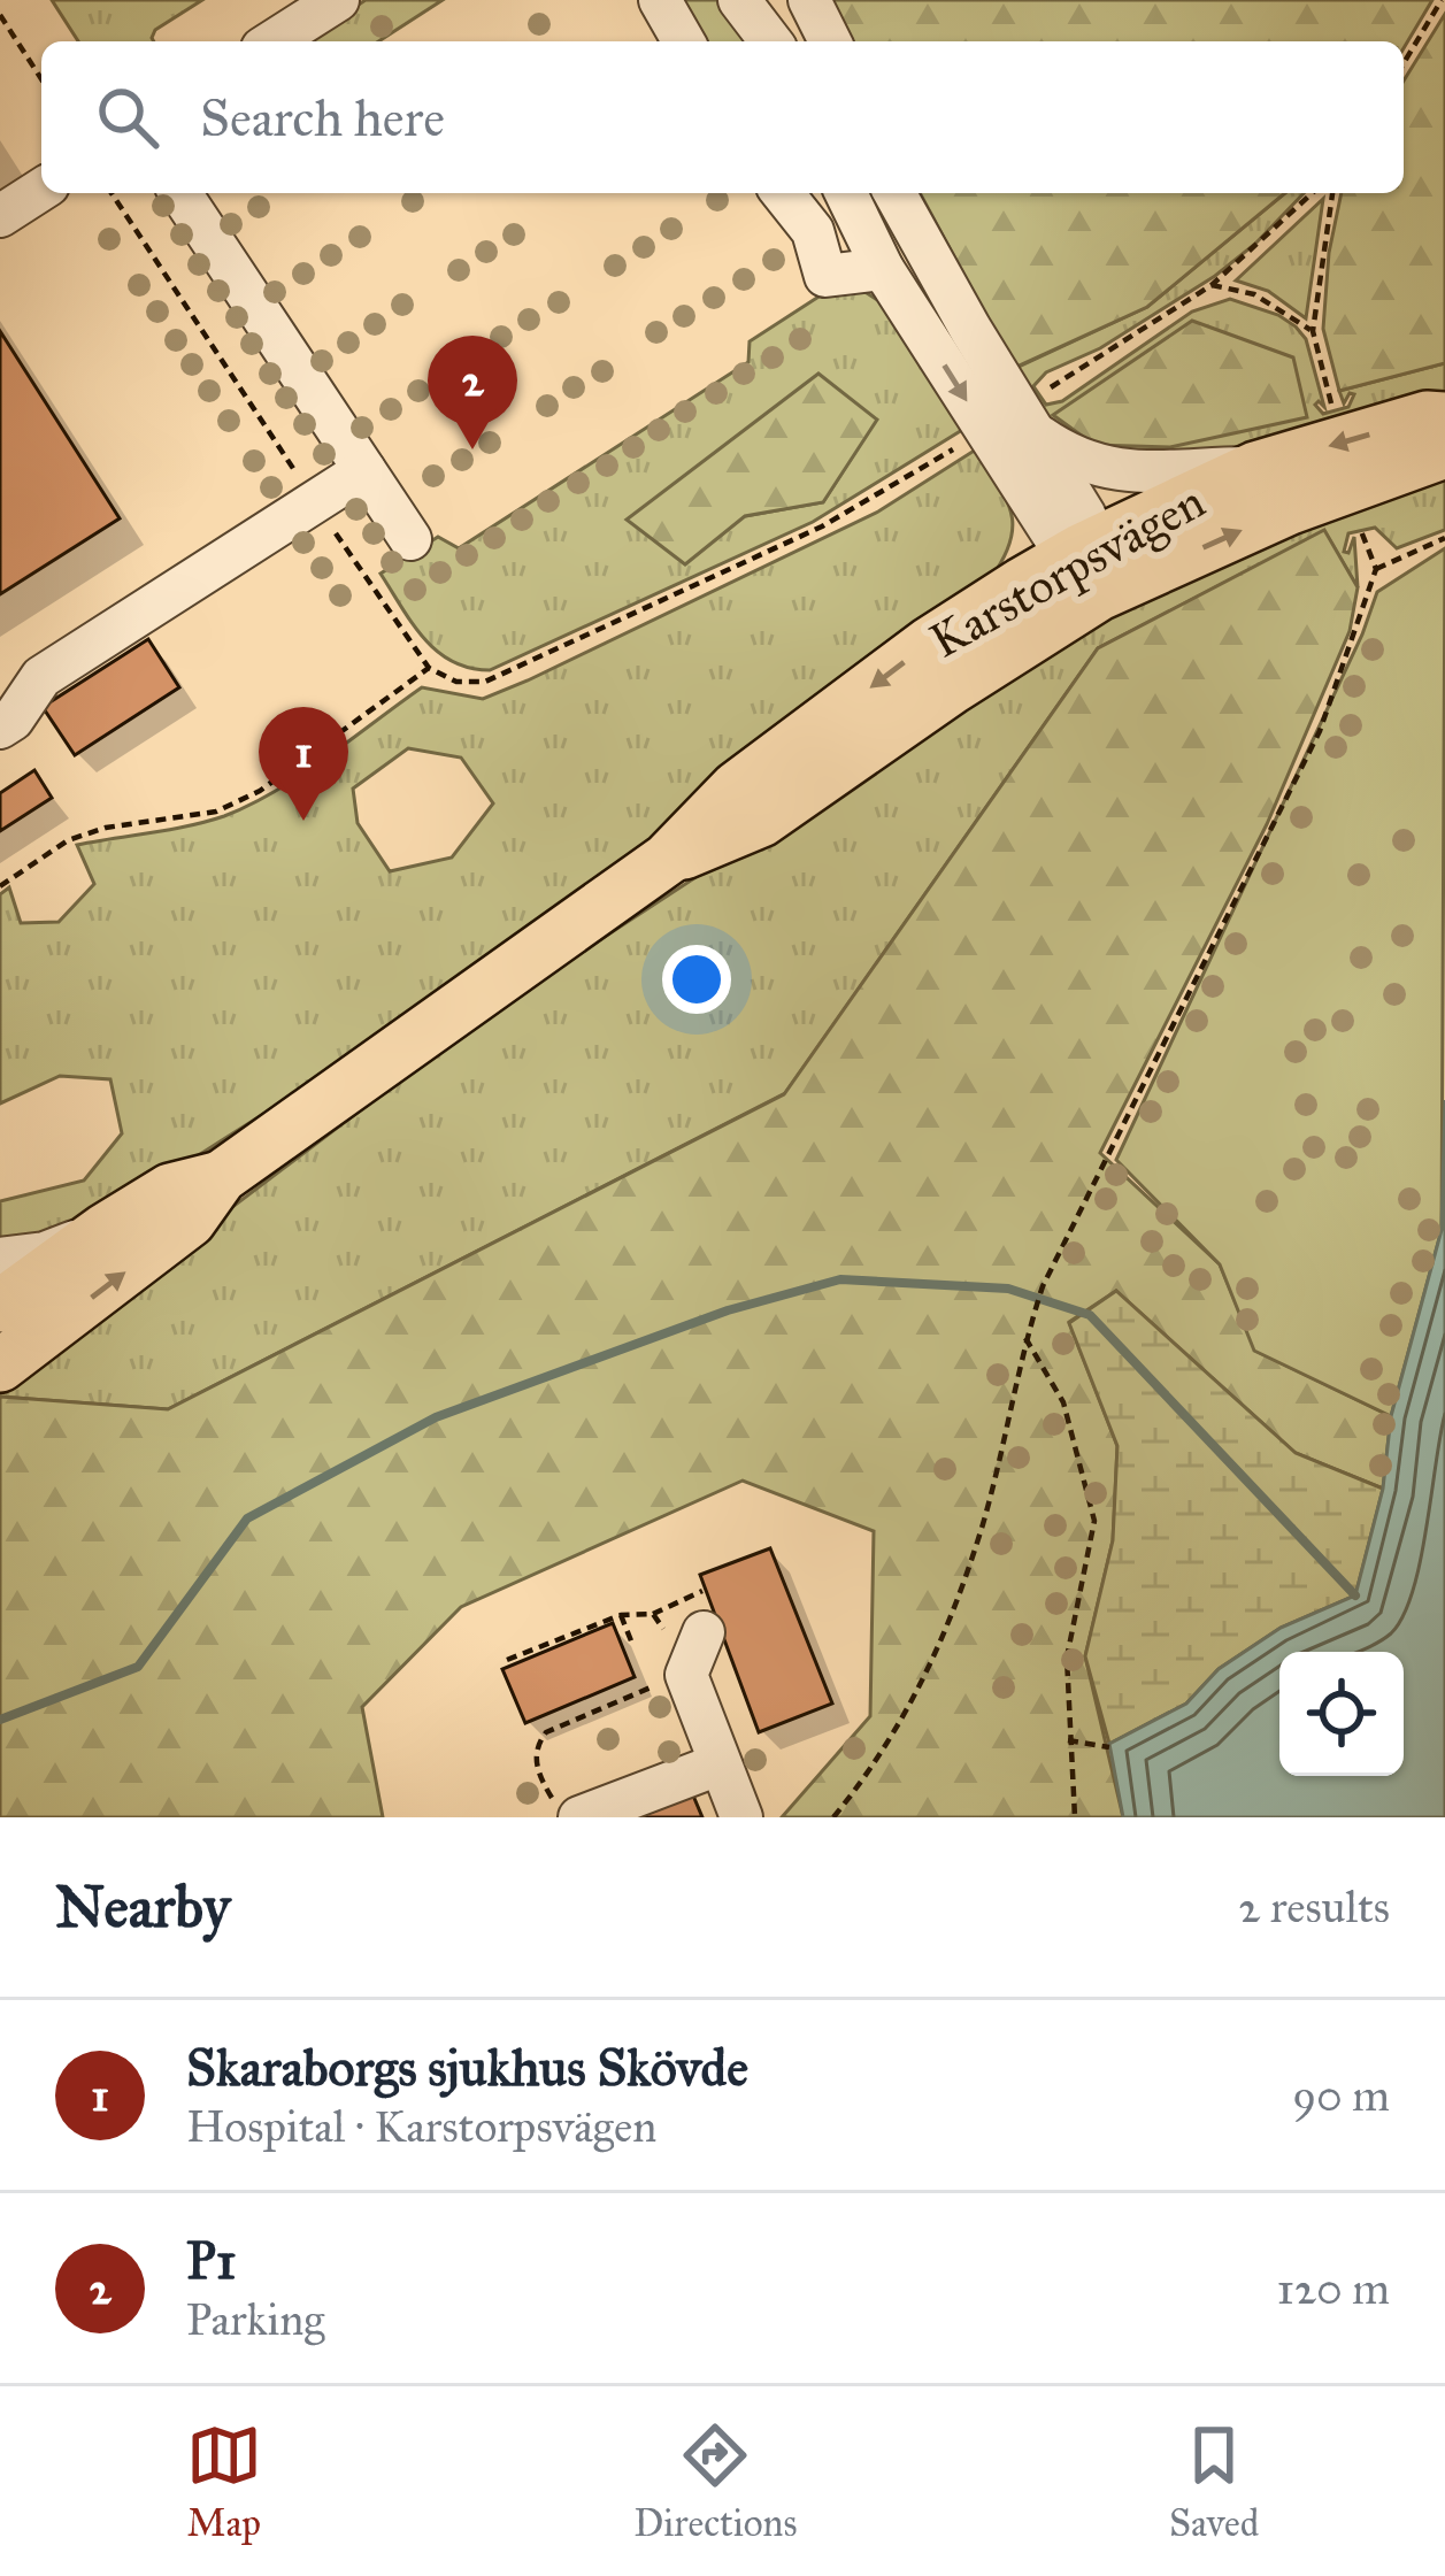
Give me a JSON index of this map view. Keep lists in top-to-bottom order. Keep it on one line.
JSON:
{"streets":{"main road":["Karstorpsvägen"]},"page":{"search":"Search here","pins":["2","1"],"heading":["Nearby","2 results"],"list":[{"mark":"1","name":"Skaraborgs sjukhus Skövde","note":"Hospital · Karstorpsvägen","value":"90 m"},{"mark":"2","name":"P1","note":"Parking","value":"120 m"}],"nav":["Map","Directions","Saved"]}}
